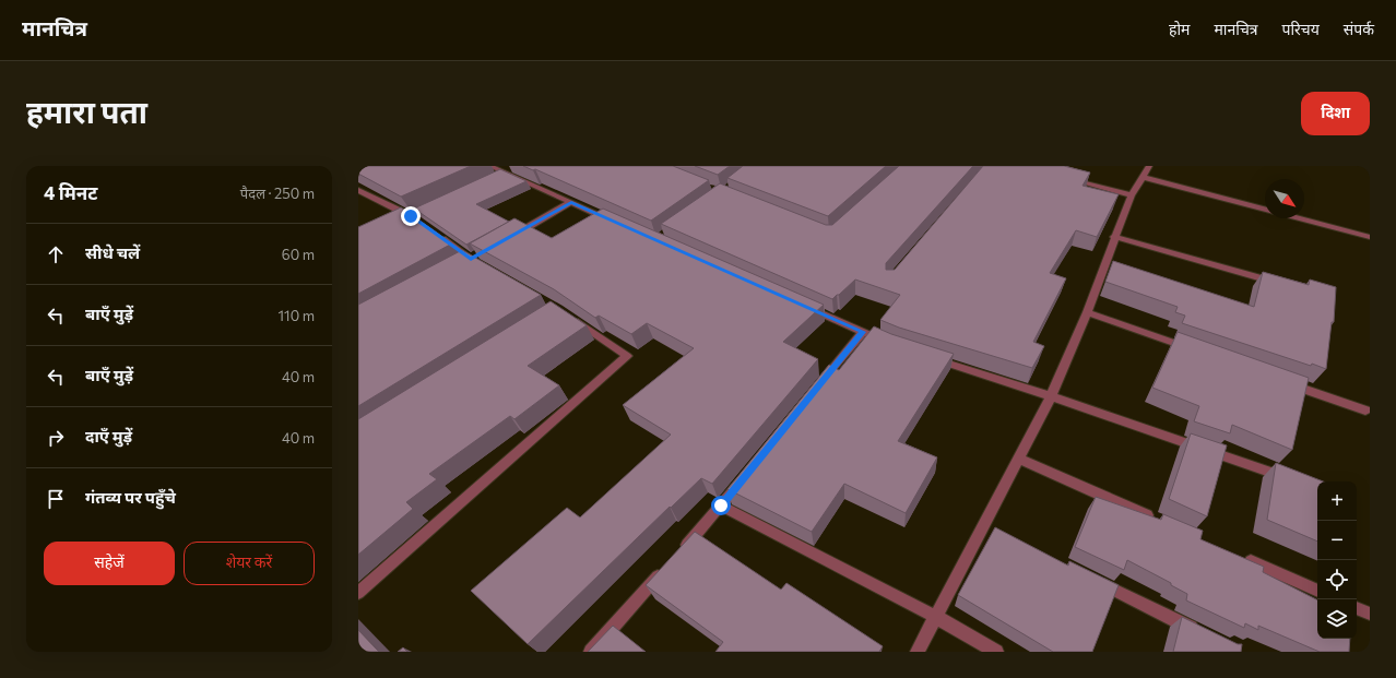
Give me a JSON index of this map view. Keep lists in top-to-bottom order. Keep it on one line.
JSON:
{"north":"bottom right","page":{"header":"मानचित्र","nav":["होम","मानचित्र","परिचय","संपर्क"],"buttons":["दिशा",["सहेजें","शेयर करें"]],"title":"हमारा पता","heading":["4 मिनट","पैदल · 250 m"],"list":[["सीधे चलें","60 m"],["बाएँ मुड़ें","110 m"],["बाएँ मुड़ें","40 m"],["दाएँ मुड़ें","40 m"],"गंतव्य पर पहुँचे"],"map_buttons":["+","−"]}}
